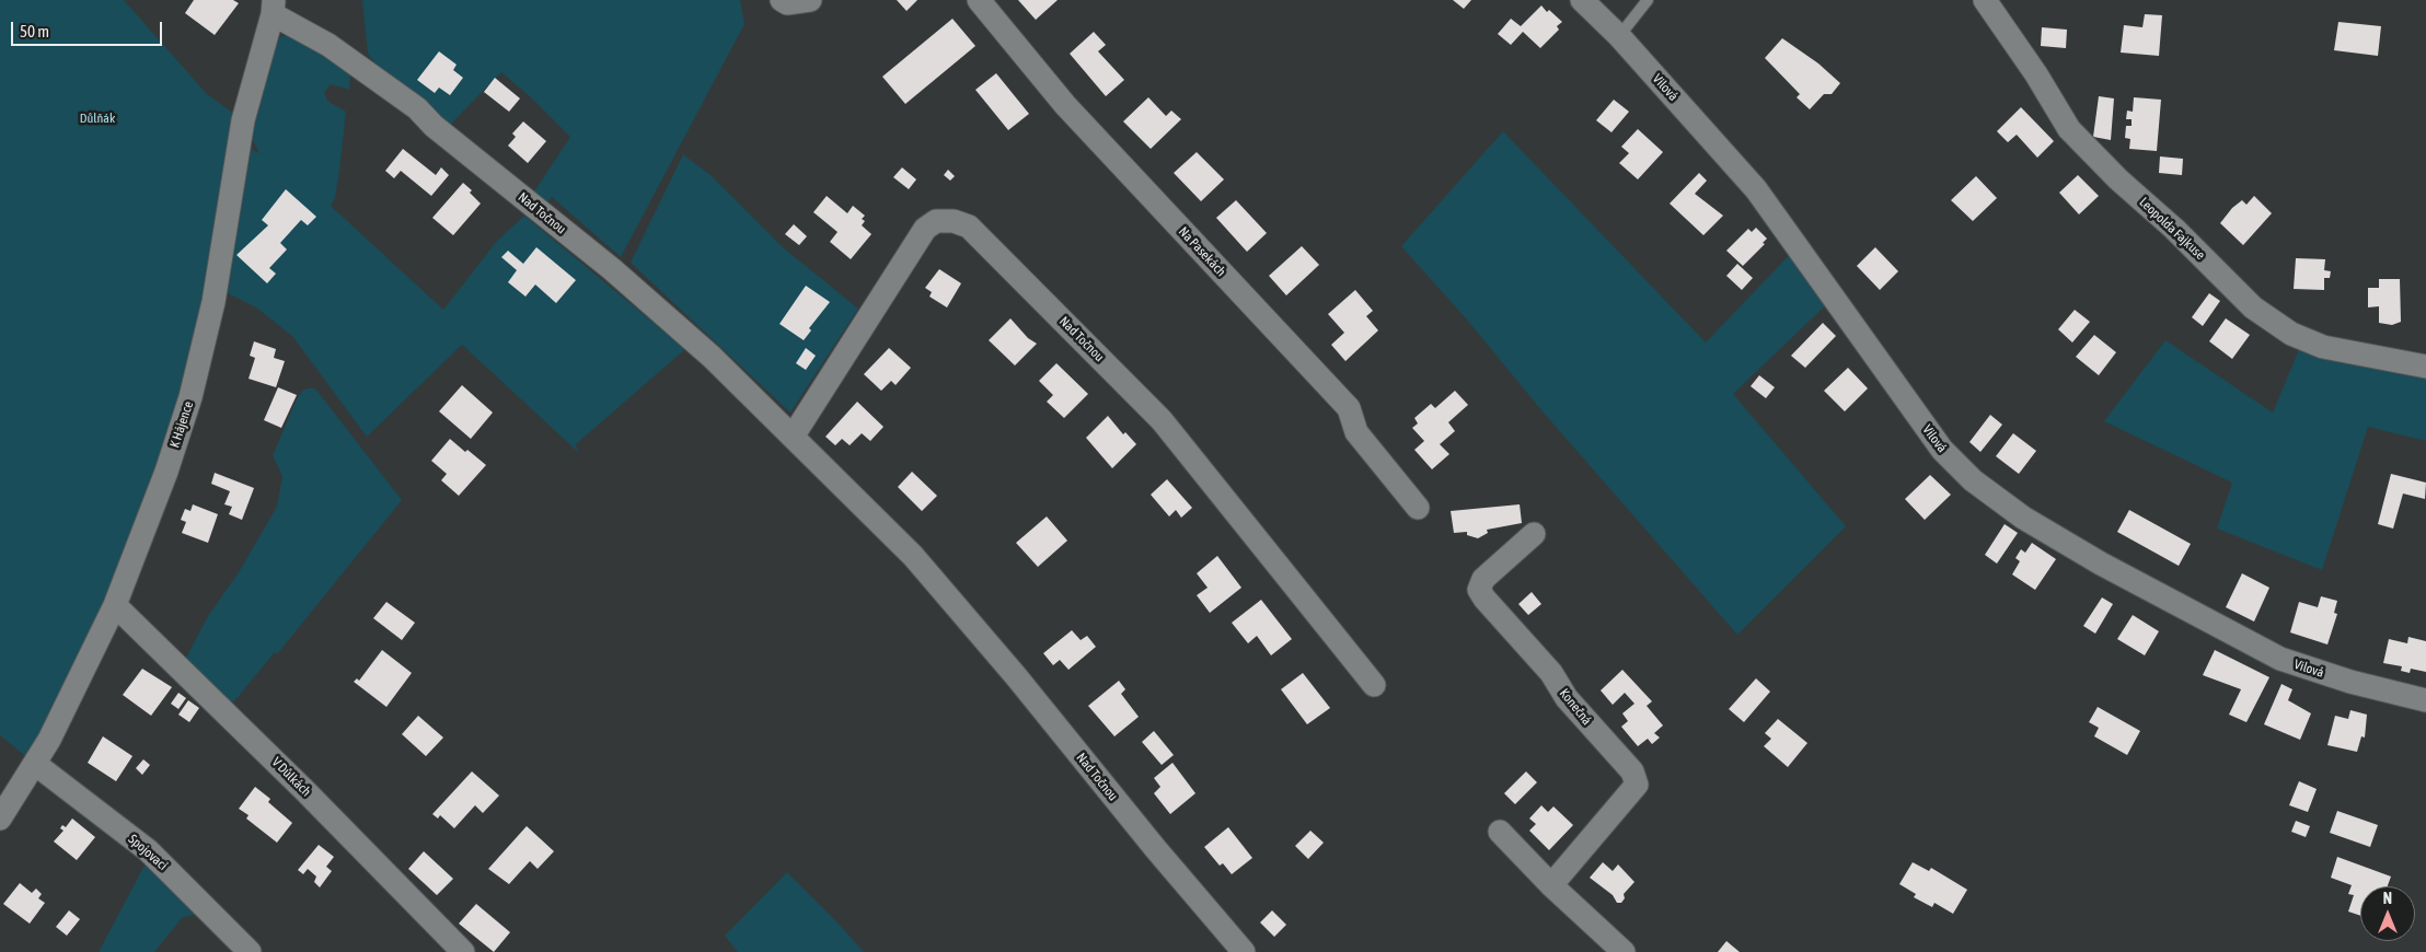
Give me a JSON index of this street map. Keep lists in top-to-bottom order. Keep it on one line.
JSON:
{"streets":{"street":["Vilová","Nad Točnou","Leopolda Fajkuse","Na Pasekách","K Hájence","Konečná","V Důlkách","Spojovací"]},"crossings":[["Nad Točnou","K Hájence"],["K Hájence","V Důlkách"],["K Hájence","Spojovací"]],"parks":["Důlňák"],"scale_bar":"50 m","north":"top"}
